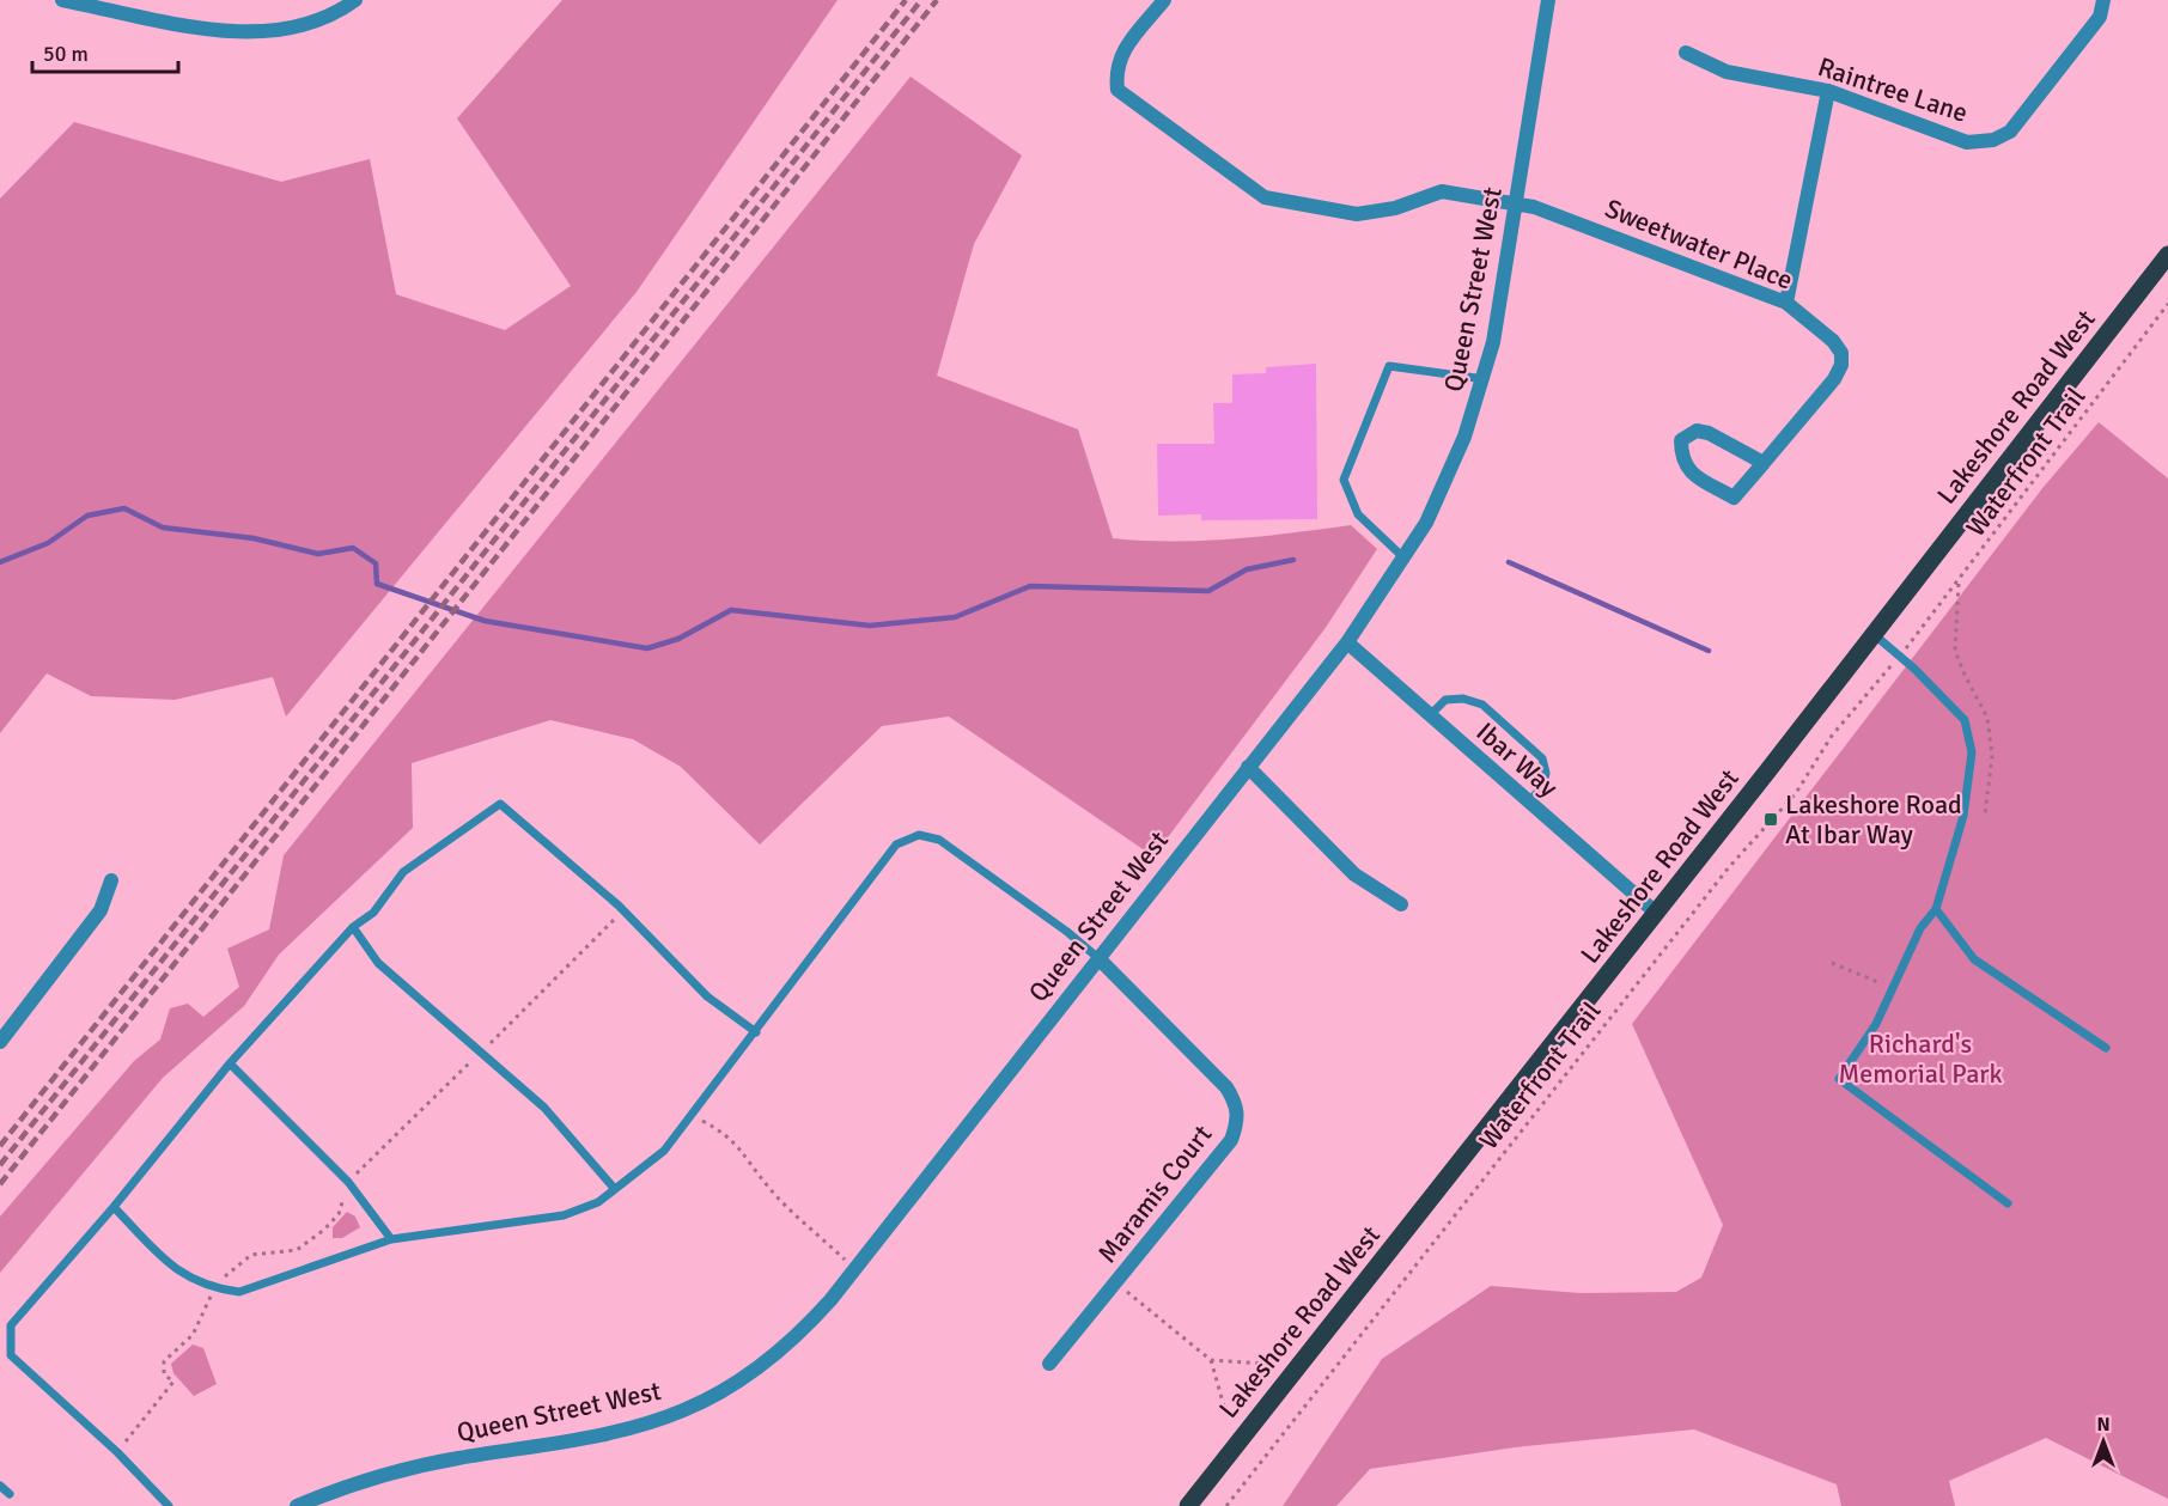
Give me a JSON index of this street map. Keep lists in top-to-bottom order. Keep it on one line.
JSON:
{"streets":{"main road":["Lakeshore Road West"],"street":["Raintree Lane","Sweetwater Place","Queen Street West","Ibar Way","Maramis Court"],"path":["Waterfront Trail"]},"crossings":[["Sweetwater Place","Queen Street West"],["Queen Street West","Ibar Way"],["Queen Street West","Maramis Court"],["Lakeshore Road West","Ibar Way"]],"parks":["Richard's Memorial Park"],"places":{"transit":["Lakeshore Road At Ibar Way"]},"scale_bar":"50 m","north":"top"}
